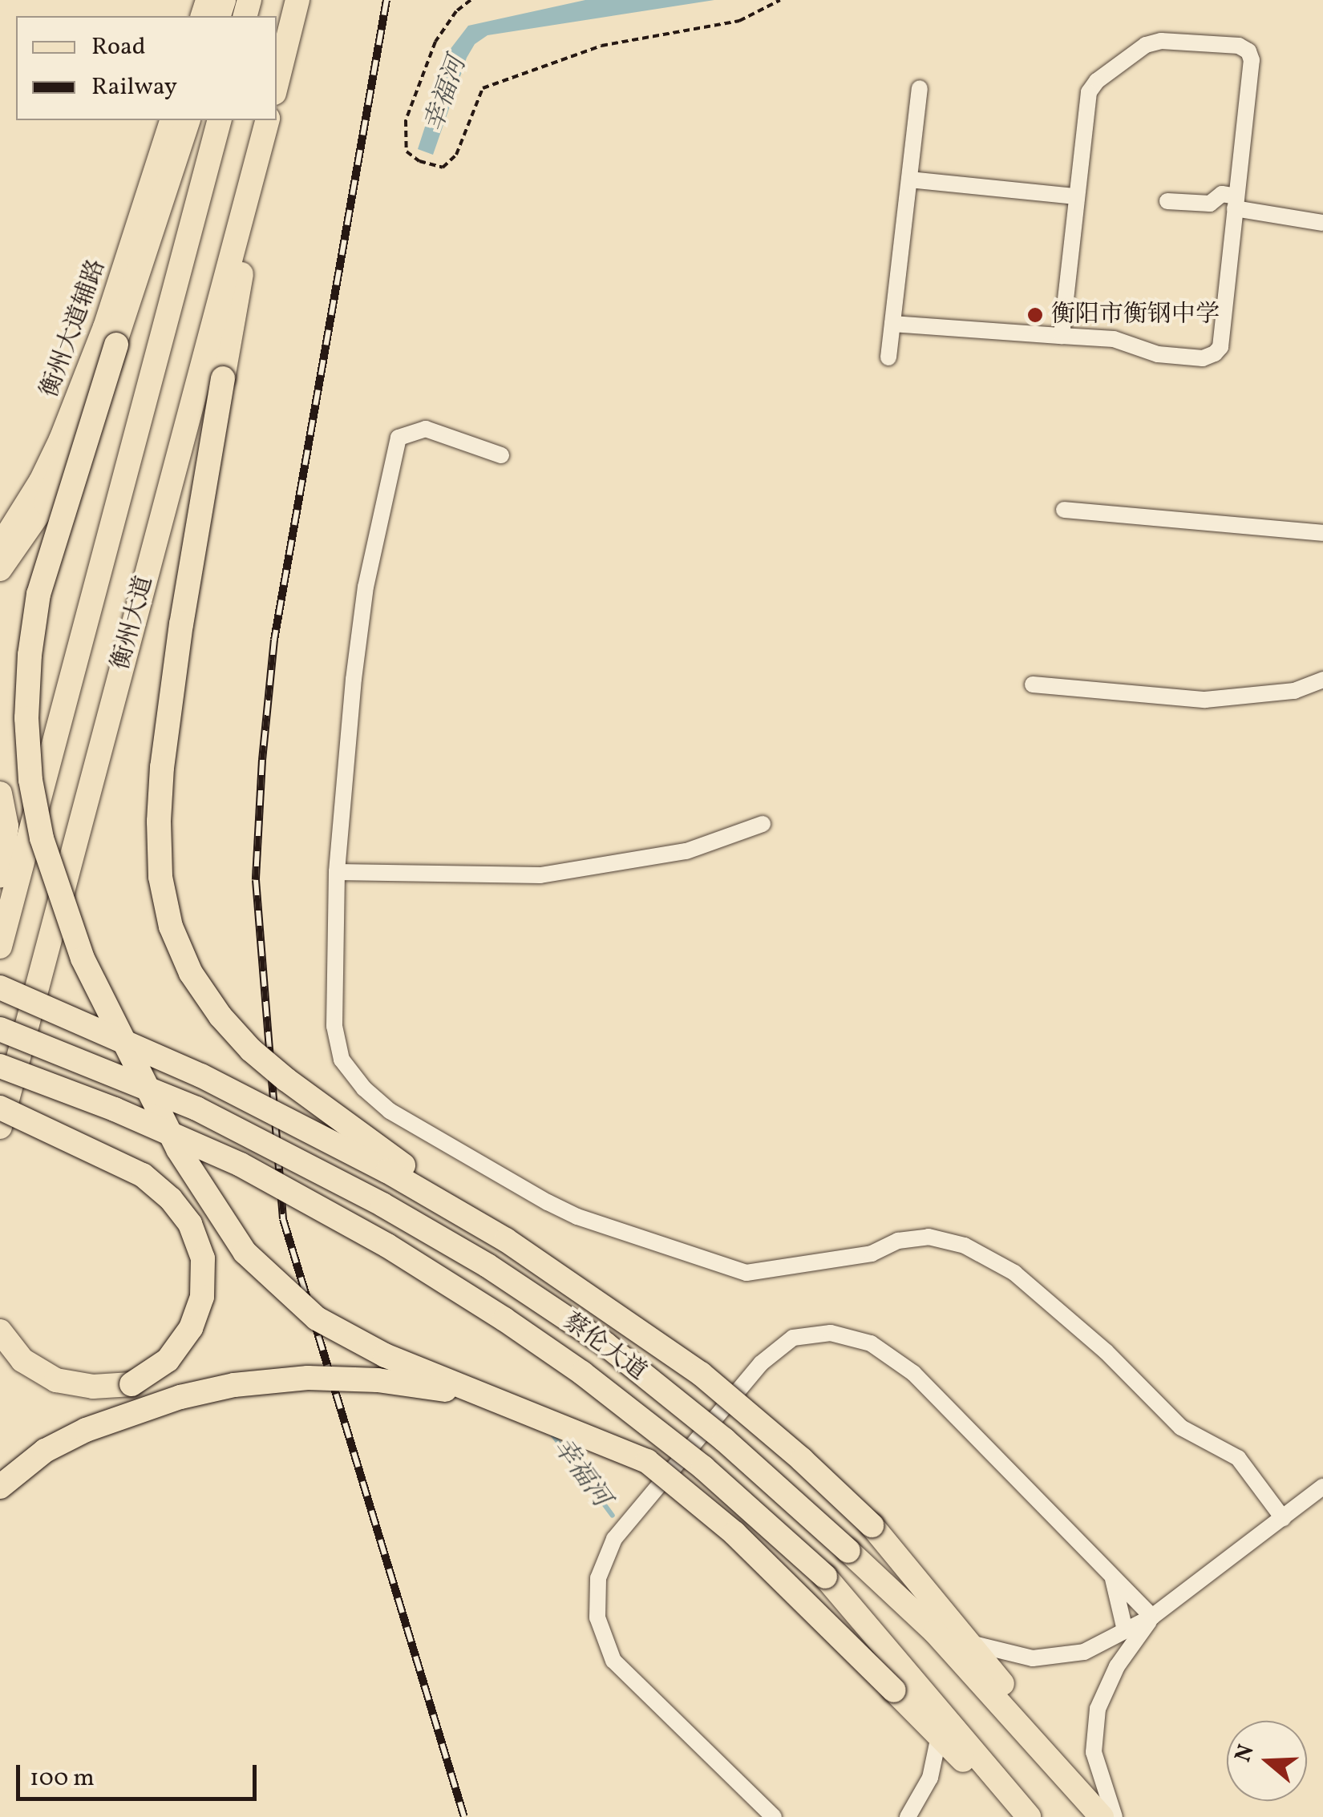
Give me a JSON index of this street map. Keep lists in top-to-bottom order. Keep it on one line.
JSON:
{"streets":{"highway":["衡州大道","蔡伦大道"],"main road":["衡州大道辅路"]},"crossings":[["衡州大道","蔡伦大道"]],"water":["幸福河"],"places":["衡阳市衡钢中学"],"legend":["Road","Railway"],"scale_bar":"100 m","north":"left"}
